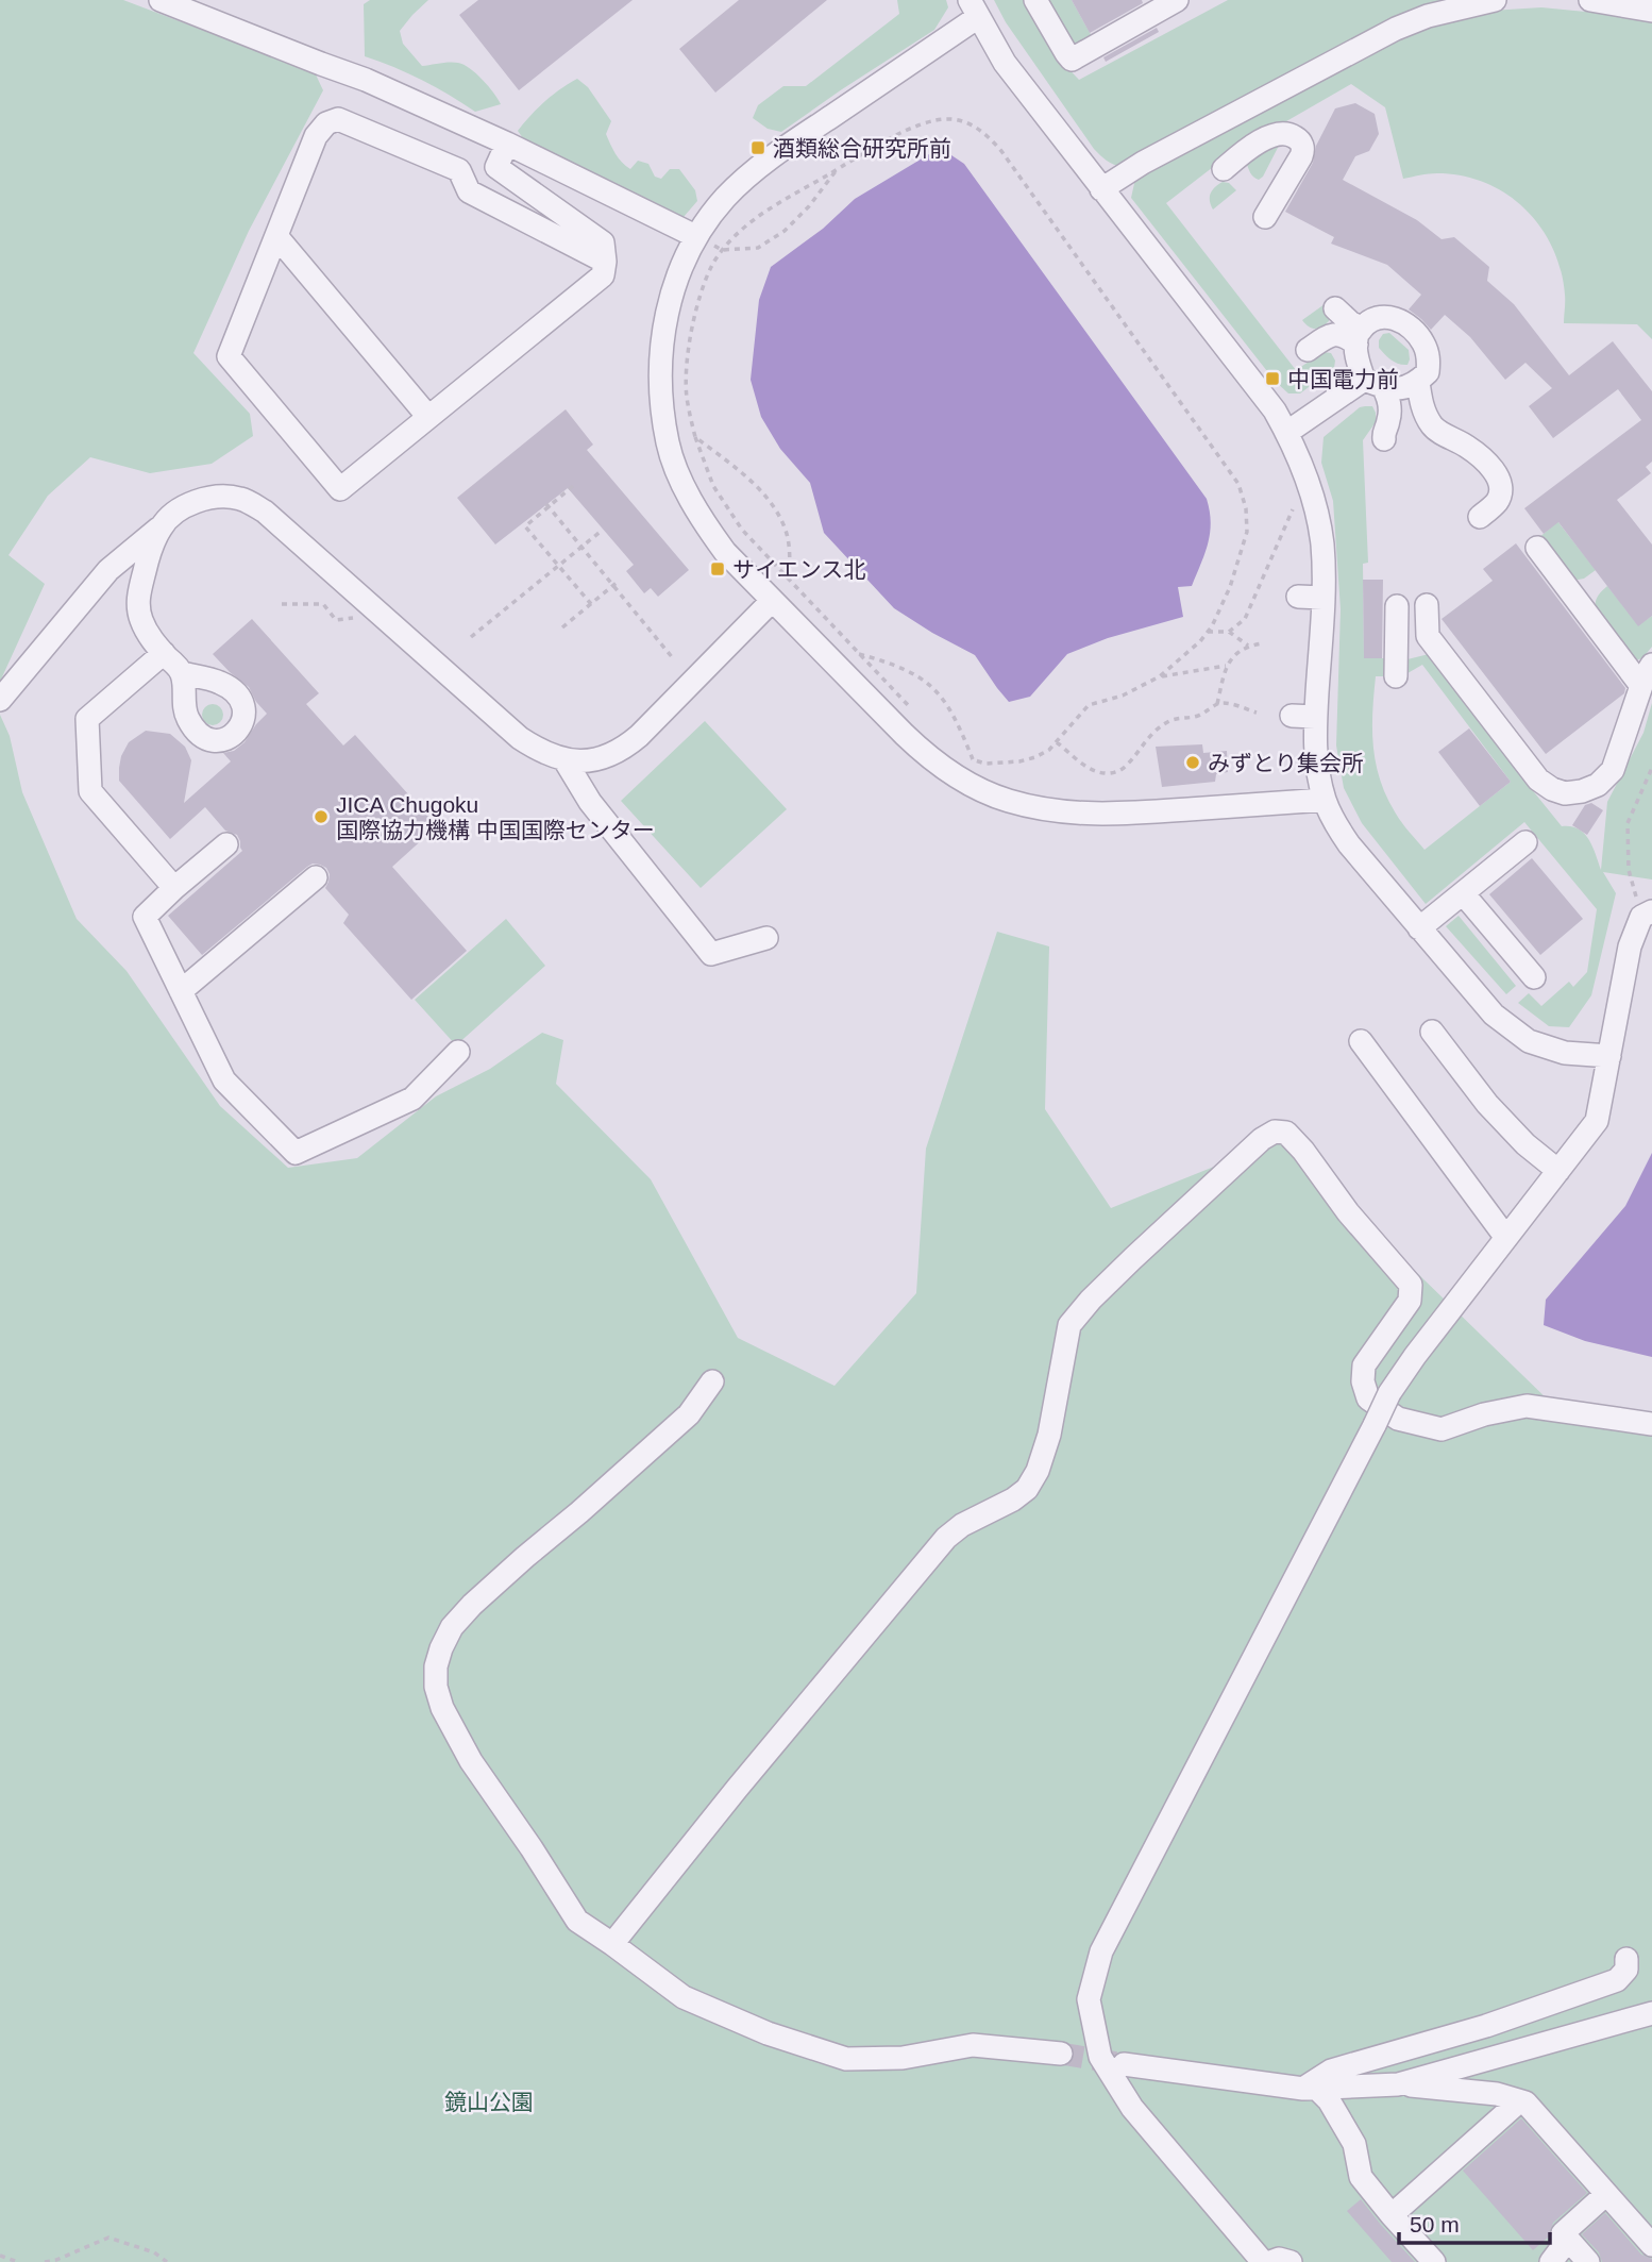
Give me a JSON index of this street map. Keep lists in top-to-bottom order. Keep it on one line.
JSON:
{"parks":["鏡山公園"],"places":{"transit":["酒類総合研究所前","中国電力前","サイエンス北"],"other":["みずとり集会所","JICA Chugoku 国際協力機構 中国国際センター"]},"scale_bar":"50 m"}
